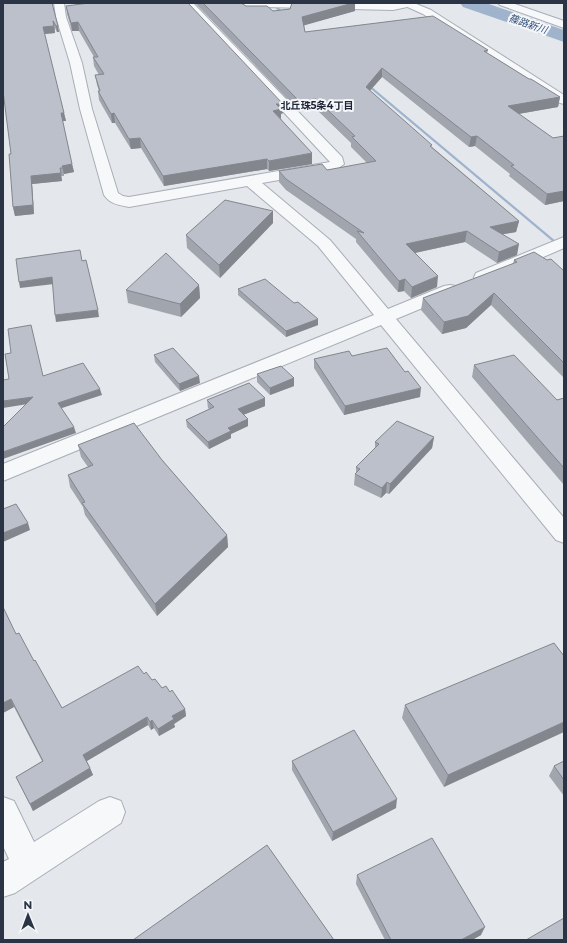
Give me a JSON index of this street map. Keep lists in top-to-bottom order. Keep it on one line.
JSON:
{"districts":["北丘珠5条4丁目"],"water":["篠路新川"],"north":"top"}
